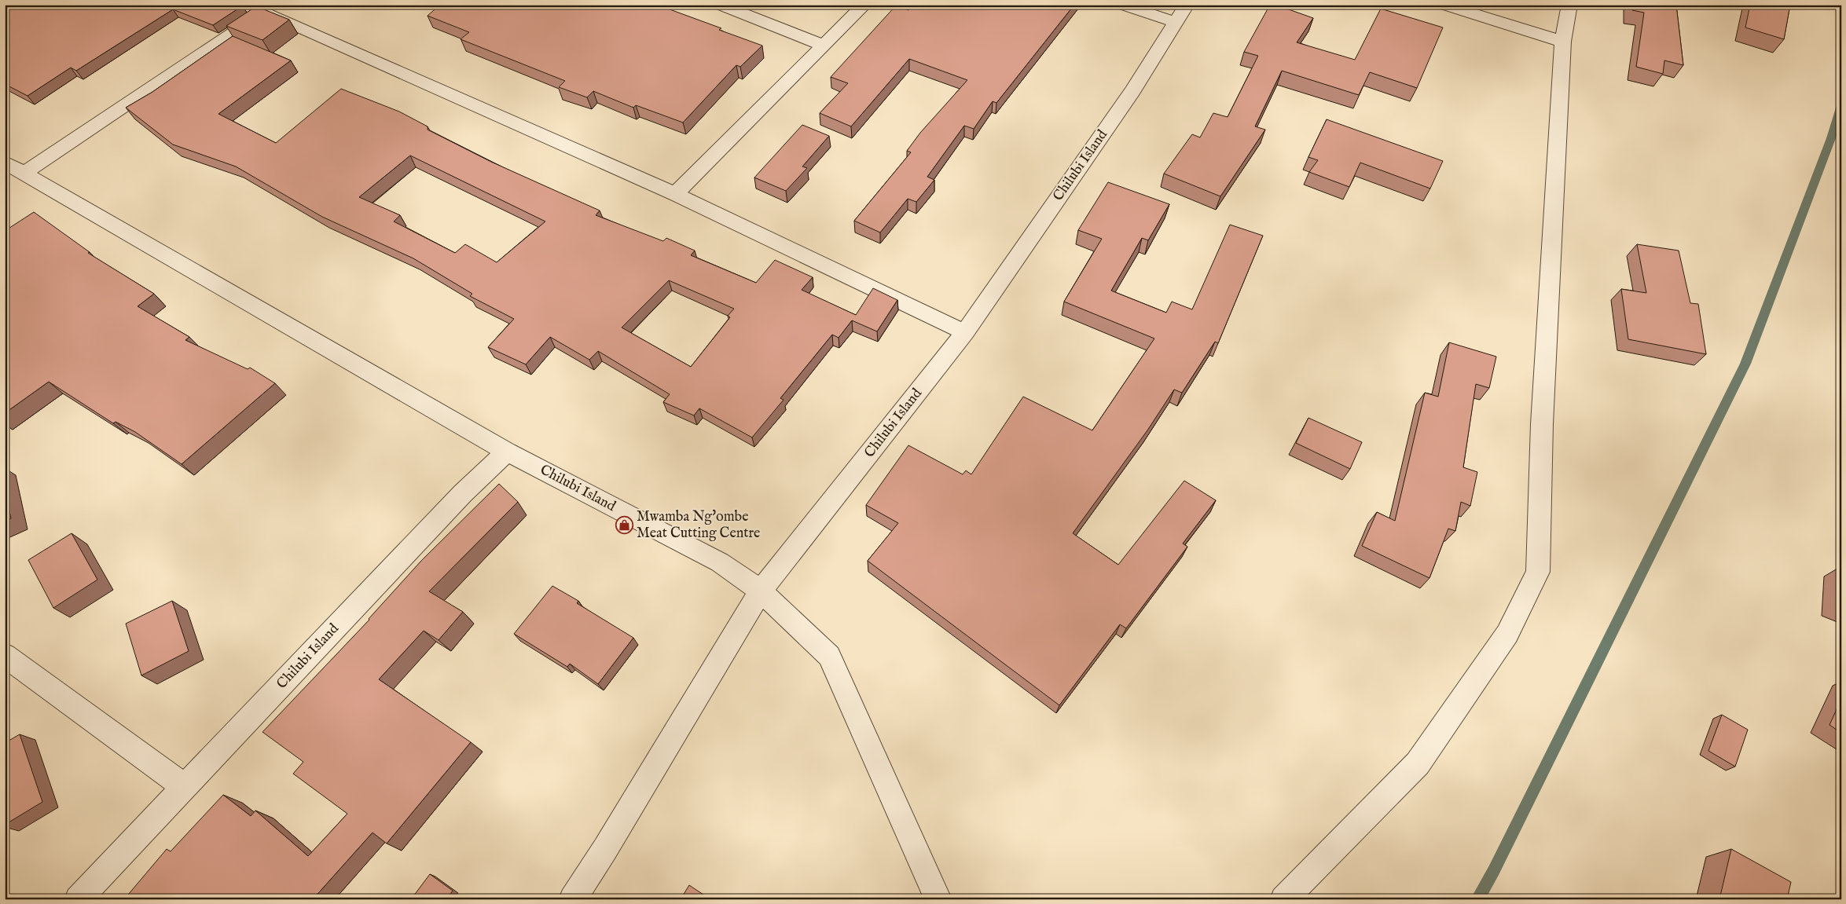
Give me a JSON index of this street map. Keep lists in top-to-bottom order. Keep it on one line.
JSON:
{"streets":{"street":["Chilubi Island"]},"places":{"shop":["Mwamba Ng'ombe Meat Cutting Centre"]}}
